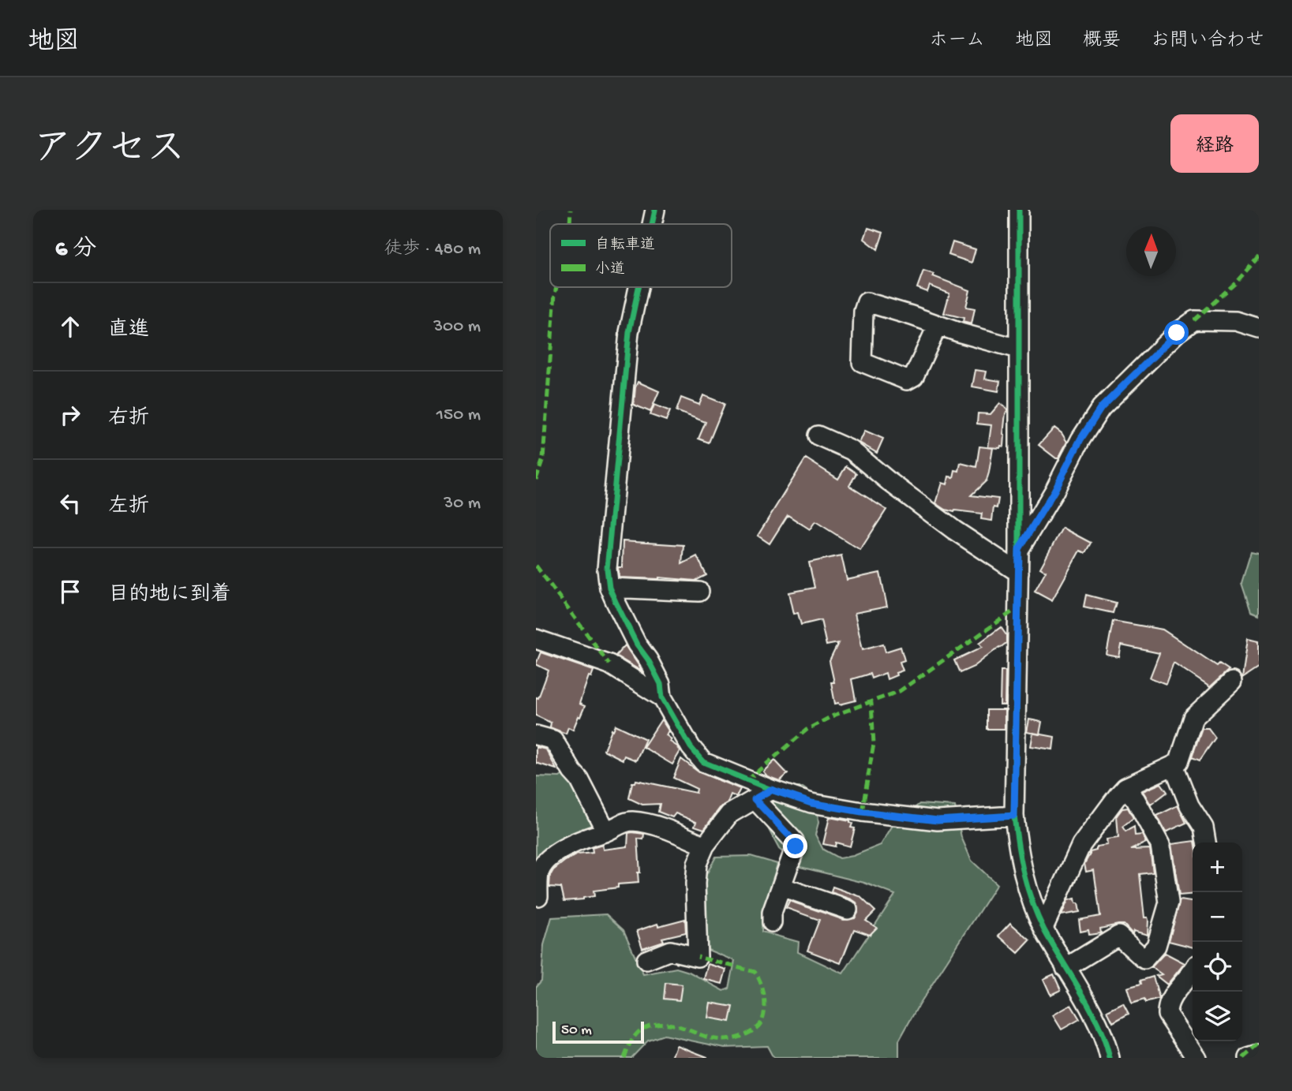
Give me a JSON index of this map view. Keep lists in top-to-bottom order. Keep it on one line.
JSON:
{"legend":["自転車道","小道"],"scale_bar":"50 m","north":"top","page":{"header":"地図","nav":["ホーム","地図","概要","お問い合わせ"],"title":"アクセス","buttons":"経路","heading":["6 分","徒歩 · 480 m"],"list":[["直進","300 m"],["右折","150 m"],["左折","30 m"],"目的地に到着"],"map_buttons":["+","−"],"scale":"50 m"}}
